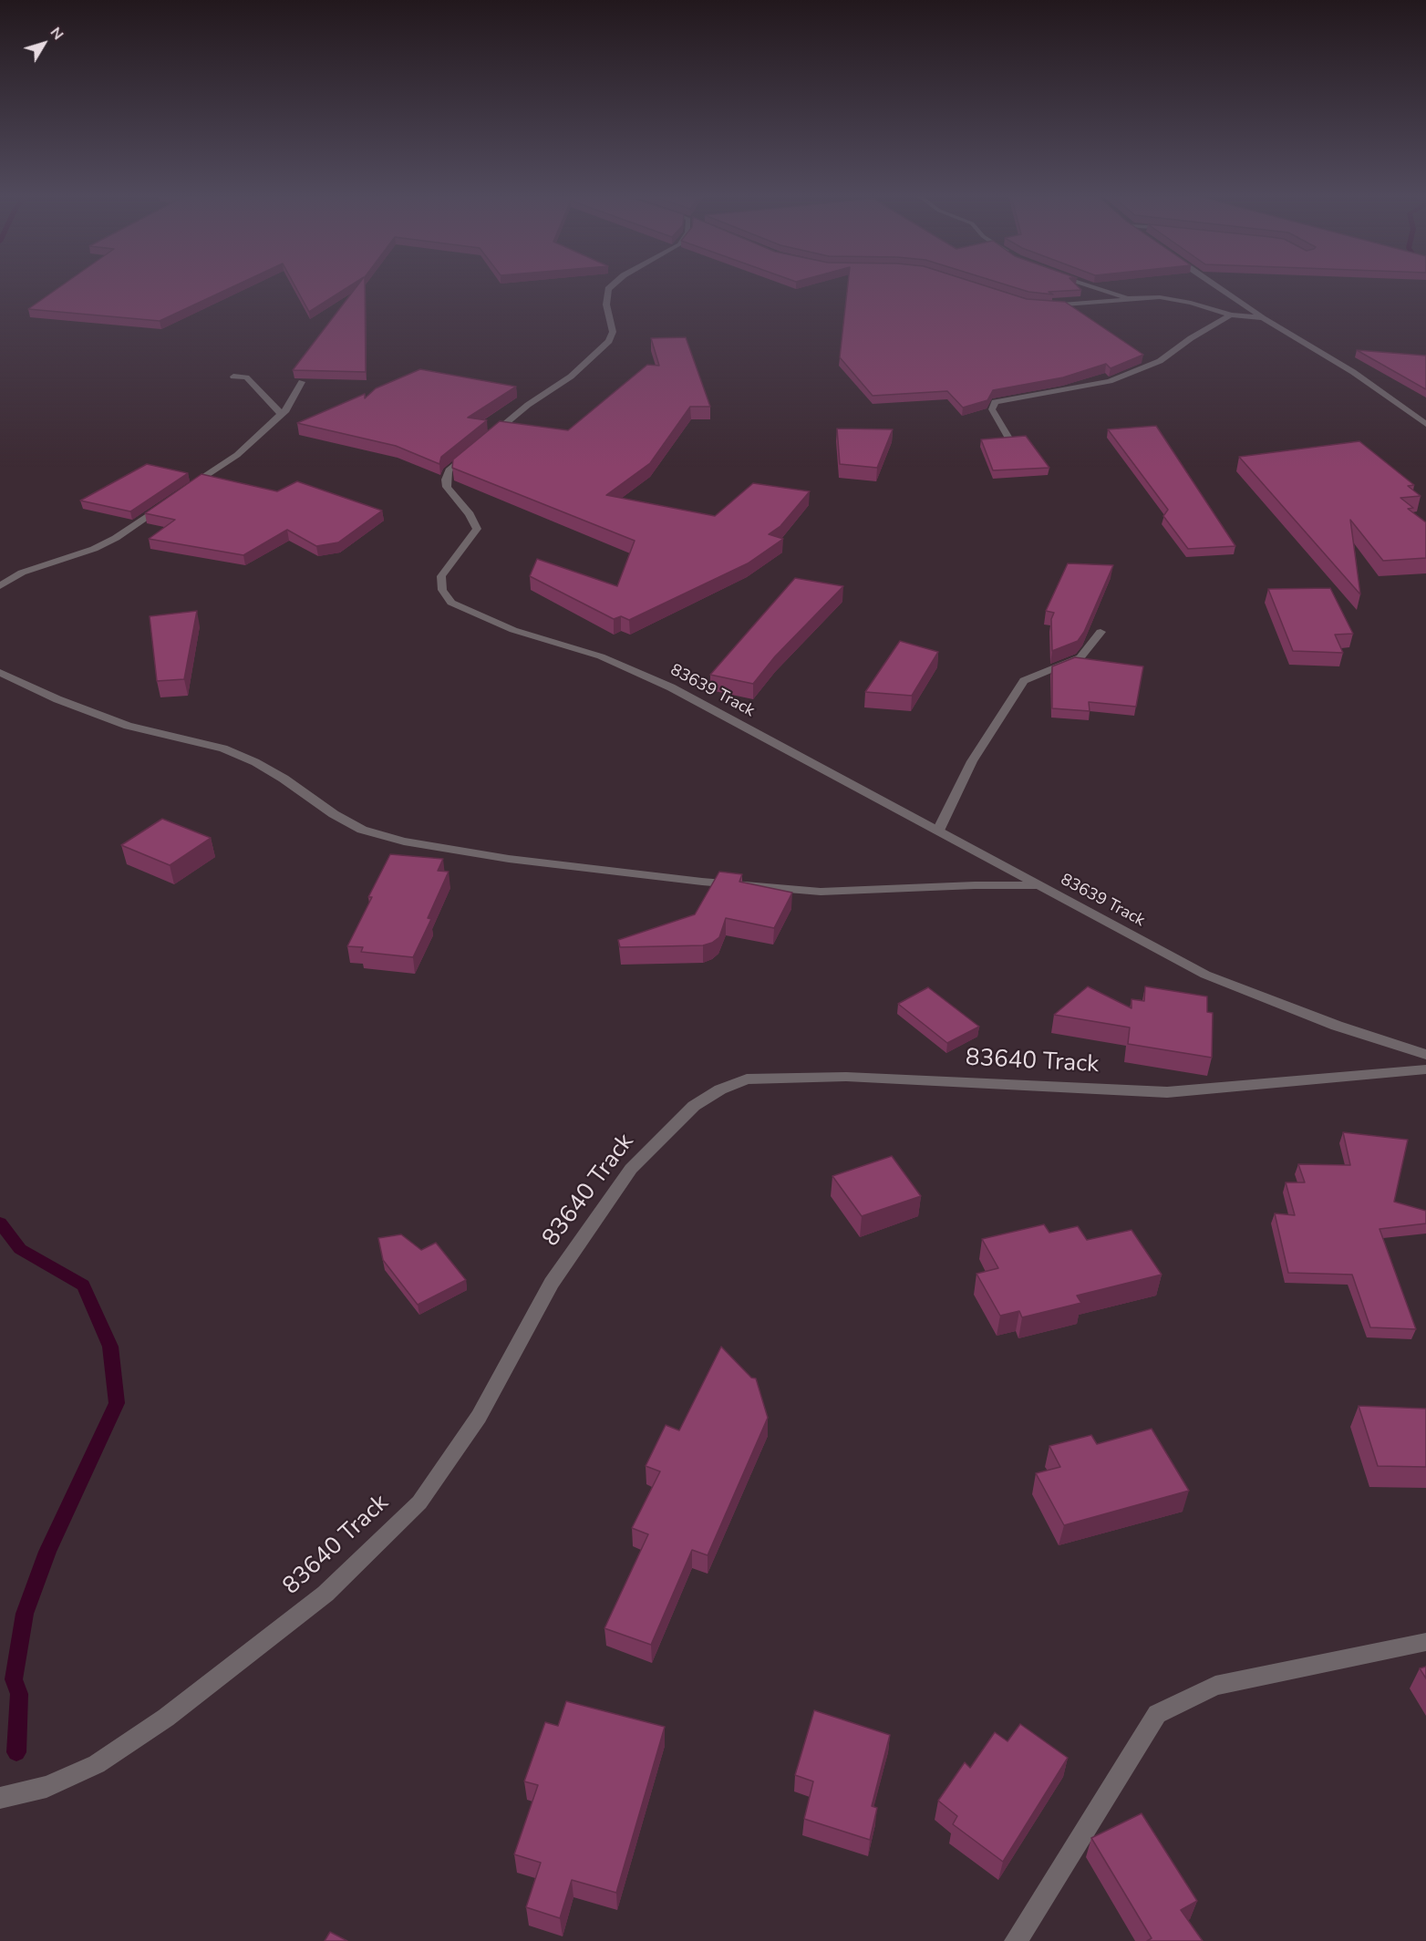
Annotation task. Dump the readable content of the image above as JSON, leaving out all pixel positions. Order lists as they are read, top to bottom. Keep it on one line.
{"streets":{"street":["83639 Track","83640 Track"]},"north":"top right"}
